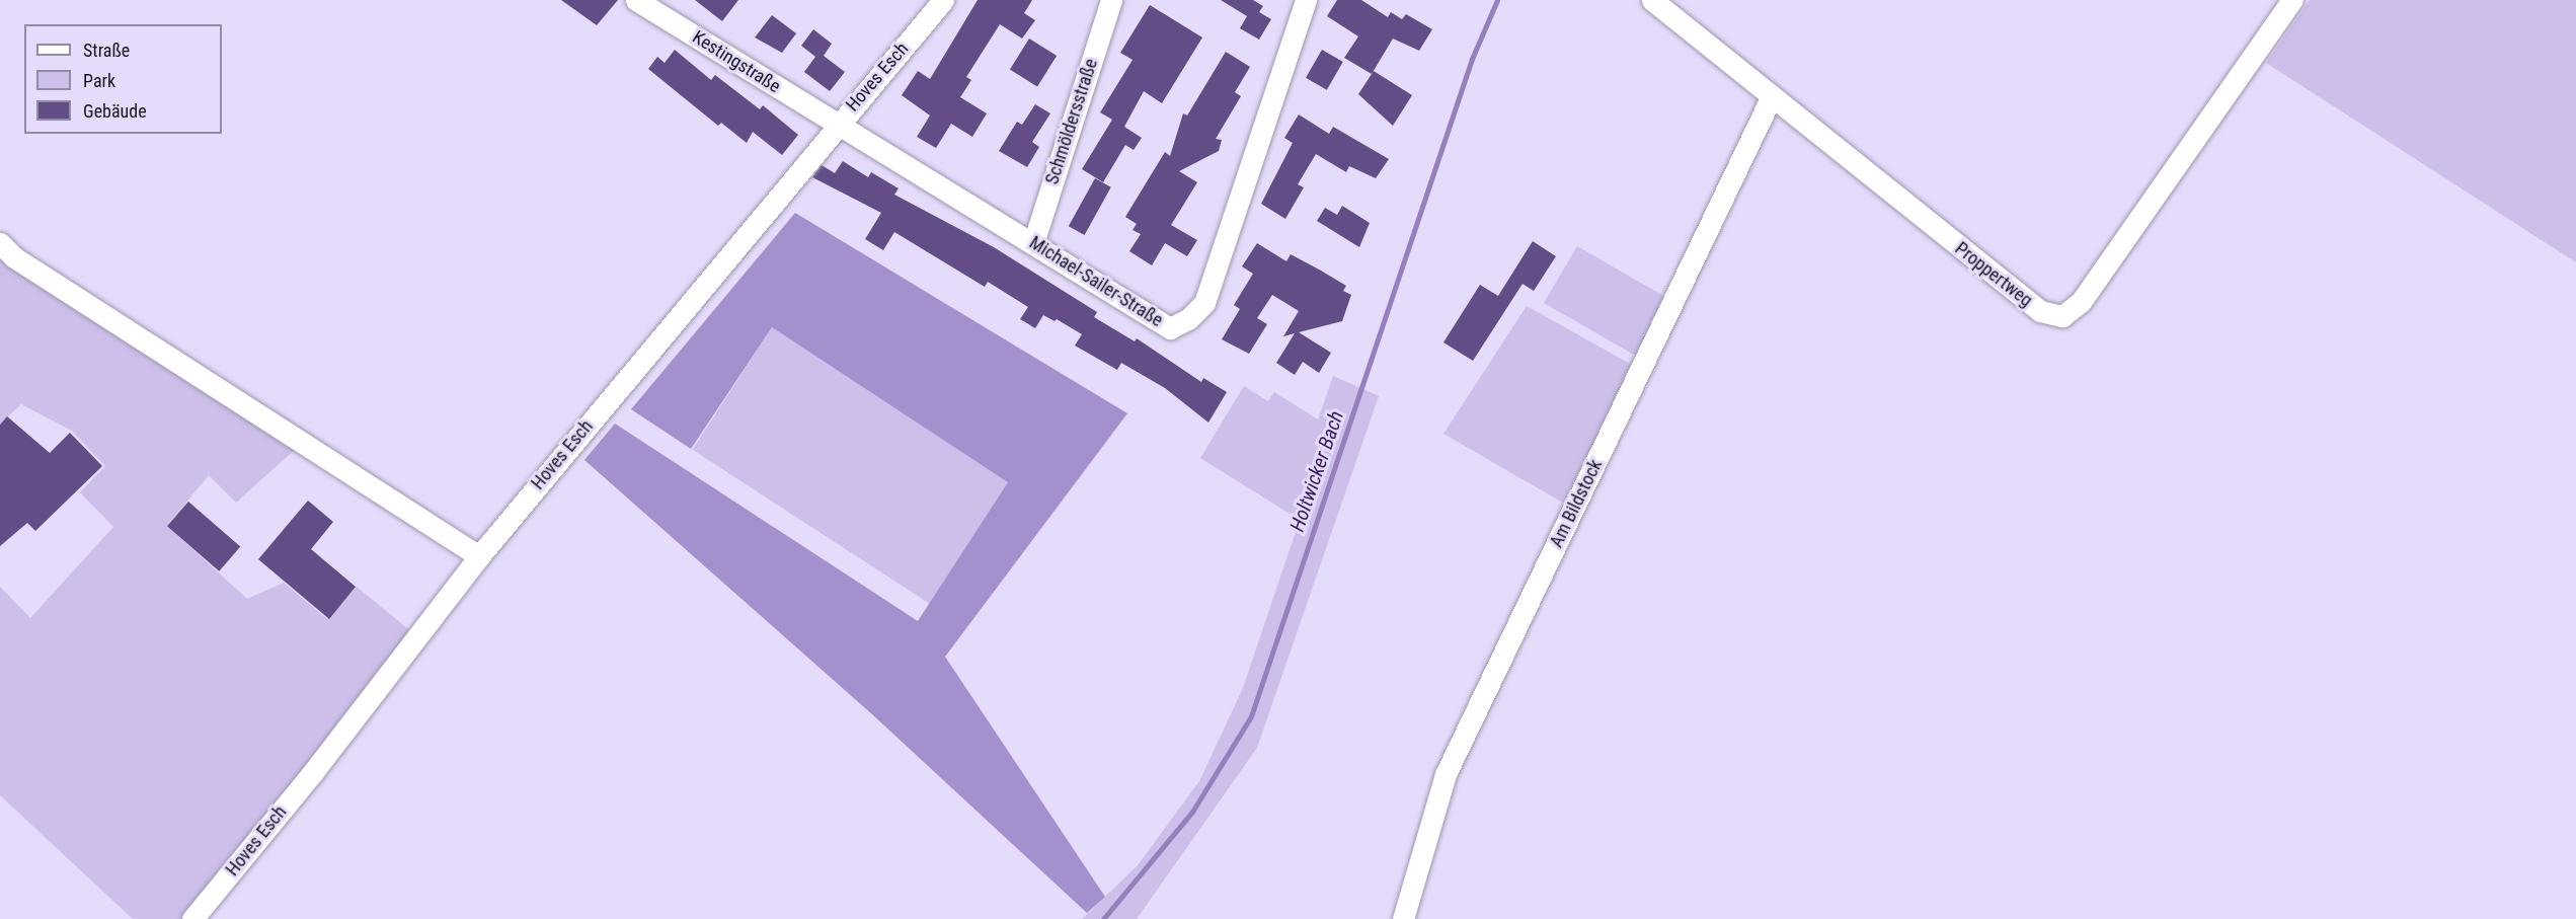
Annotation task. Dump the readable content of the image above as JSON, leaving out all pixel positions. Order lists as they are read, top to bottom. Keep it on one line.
{"streets":{"street":["Kestingstraße","Hoves Esch","Schmöldersstraße","Proppertweg","Michael-Sailer-Straße","Am Bildstock"]},"crossings":[["Kestingstraße","Hoves Esch"],["Kestingstraße","Michael-Sailer-Straße"],["Hoves Esch","Michael-Sailer-Straße"],["Schmöldersstraße","Michael-Sailer-Straße"],["Proppertweg","Am Bildstock"]],"water":["Holtwicker Bach"],"legend":["Straße","Park","Gebäude"]}
